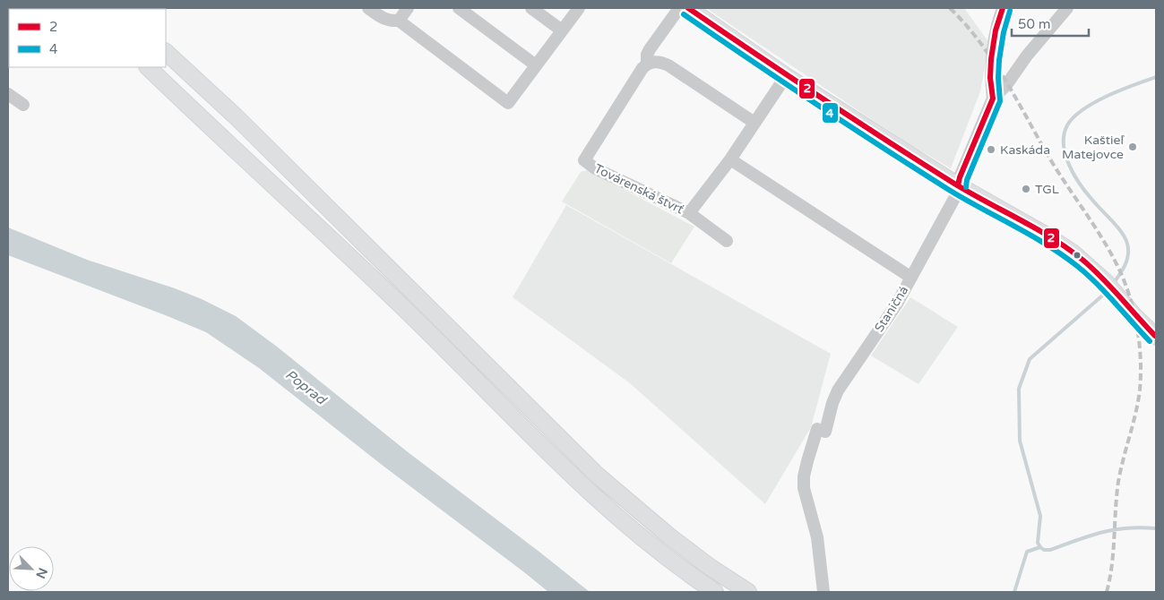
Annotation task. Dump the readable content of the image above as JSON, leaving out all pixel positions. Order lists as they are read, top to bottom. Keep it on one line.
{"streets":{"street":["Továrenská štvrť","Staničná"]},"water":["Poprad"],"places":["Kaštieľ Matejovce","Kaskáda","TGL"],"lines":["transit line 2","transit line 4"],"legend":["2","4"],"scale_bar":"50 m","north":"bottom right"}
